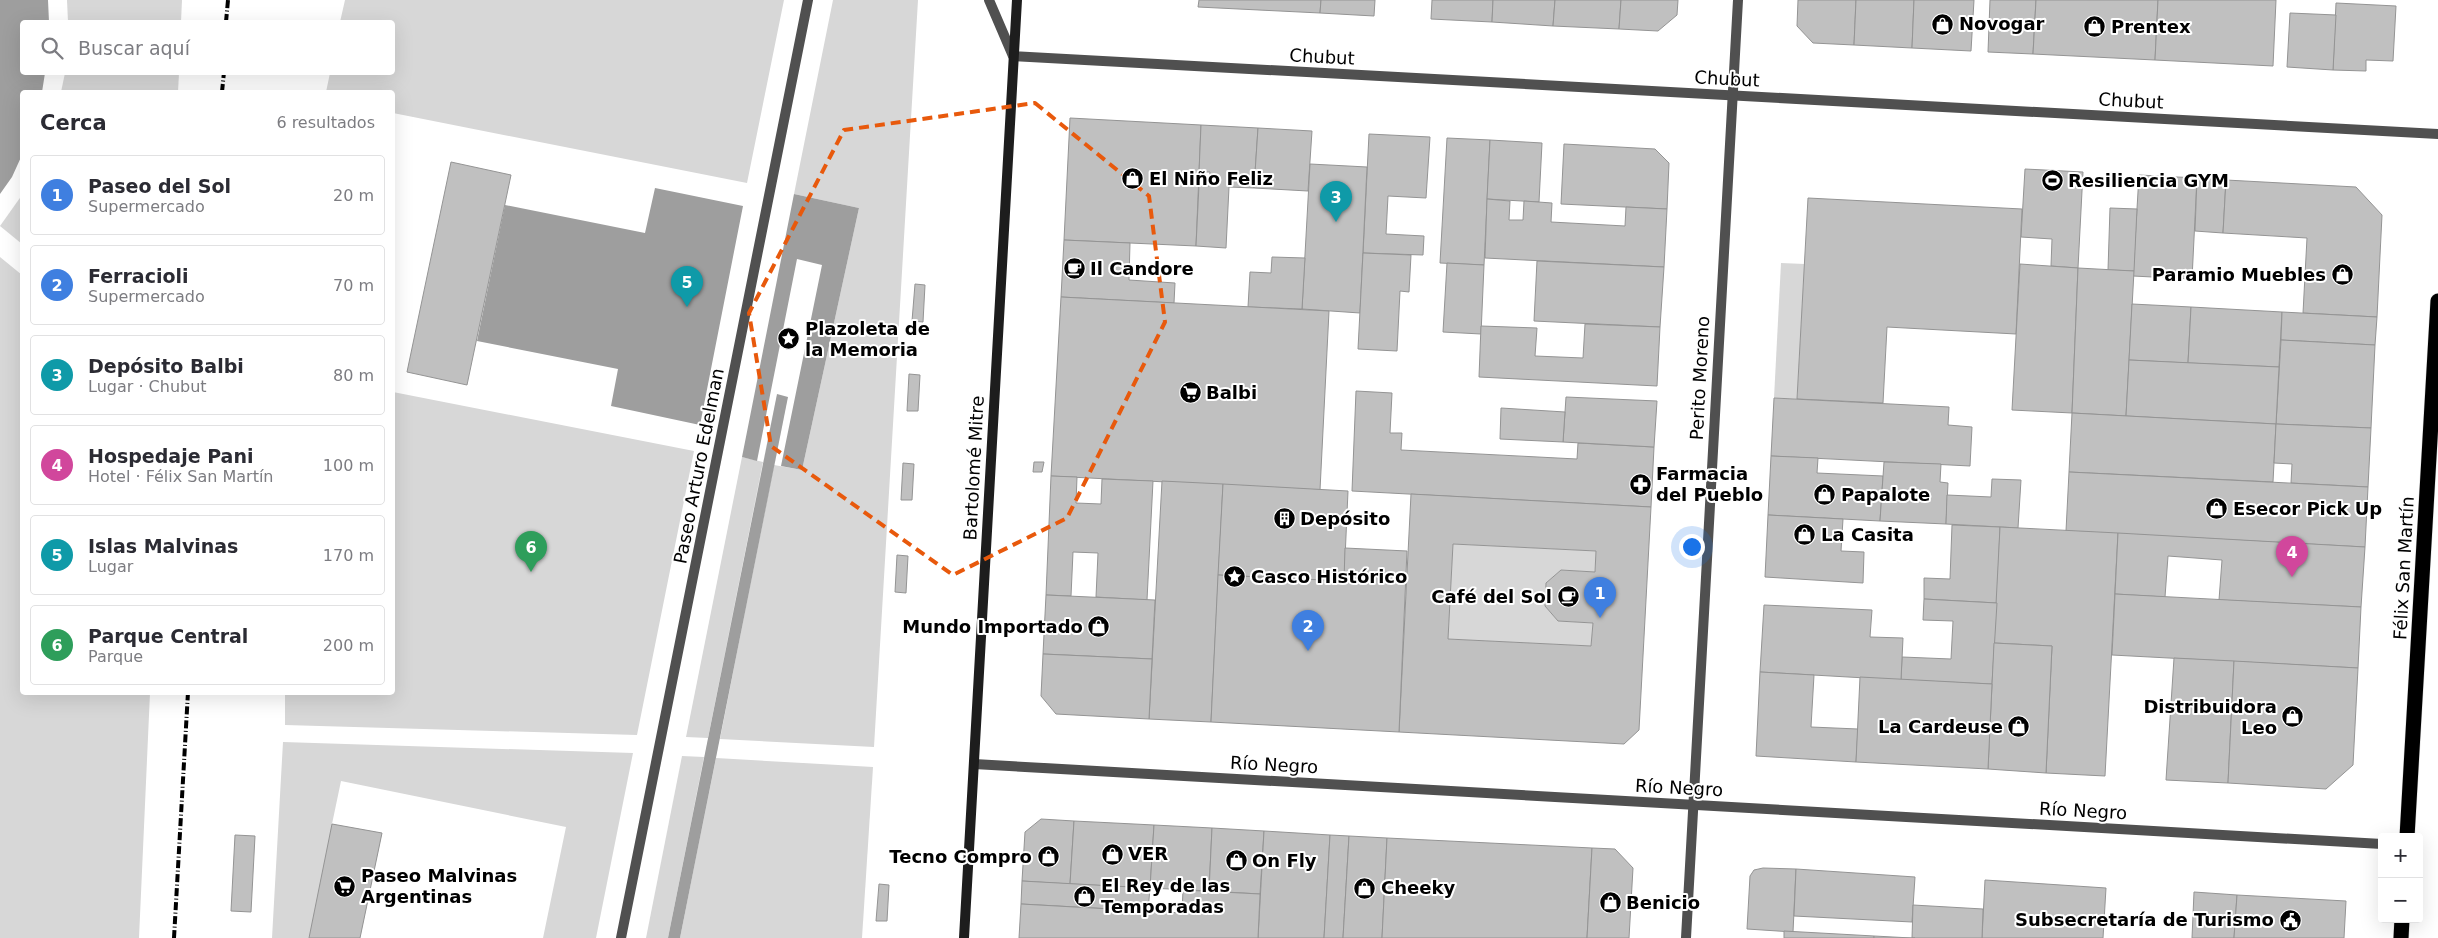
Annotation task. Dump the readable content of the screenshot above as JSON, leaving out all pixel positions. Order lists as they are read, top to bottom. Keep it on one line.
{"streets":{"highway":["Félix San Martín"],"main road":["Bartolomé Mitre"],"street":["Chubut","Perito Moreno","Paseo Arturo Edelman","Río Negro"]},"crossings":[["Chubut","Perito Moreno"],["Chubut","Bartolomé Mitre"],["Perito Moreno","Río Negro"],["Bartolomé Mitre","Río Negro"]],"places":{"shop":["Novogar","Prentex","El Niño Feliz","Paramio Muebles","Papalote","Esecor Pick Up","La Casita","Mundo Importado","Distribuidora Leo","La Cardeuse","VER","Tecno Compro","On Fly","Cheeky","El Rey de las Temporadas","Benicio"],"sports":["Resiliencia GYM"],"cafe":["Il Candore","Café del Sol"],"place":["Plazoleta de la Memoria","Casco Histórico"],"supermarket":["Balbi","Paseo Malvinas Argentinas"],"pharmacy":["Farmacia del Pueblo"],"building":["Depósito"],"public building":["Subsecretaría de Turismo"]},"page":{"search":"Buscar aquí","heading":["Cerca","6 resultados"],"list":[{"mark":"1","name":"Paseo del Sol","note":"Supermercado","value":"20 m"},{"mark":"2","name":"Ferracioli","note":"Supermercado","value":"70 m"},{"mark":"3","name":"Depósito Balbi","note":"Lugar · Chubut","value":"80 m"},{"mark":"4","name":"Hospedaje Pani","note":"Hotel · Félix San Martín","value":"100 m"},{"mark":"5","name":"Islas Malvinas","note":"Lugar","value":"170 m"},{"mark":"6","name":"Parque Central","note":"Parque","value":"200 m"}],"pins":["3","5","6","4","1","2"],"map_buttons":["+","−"]}}
